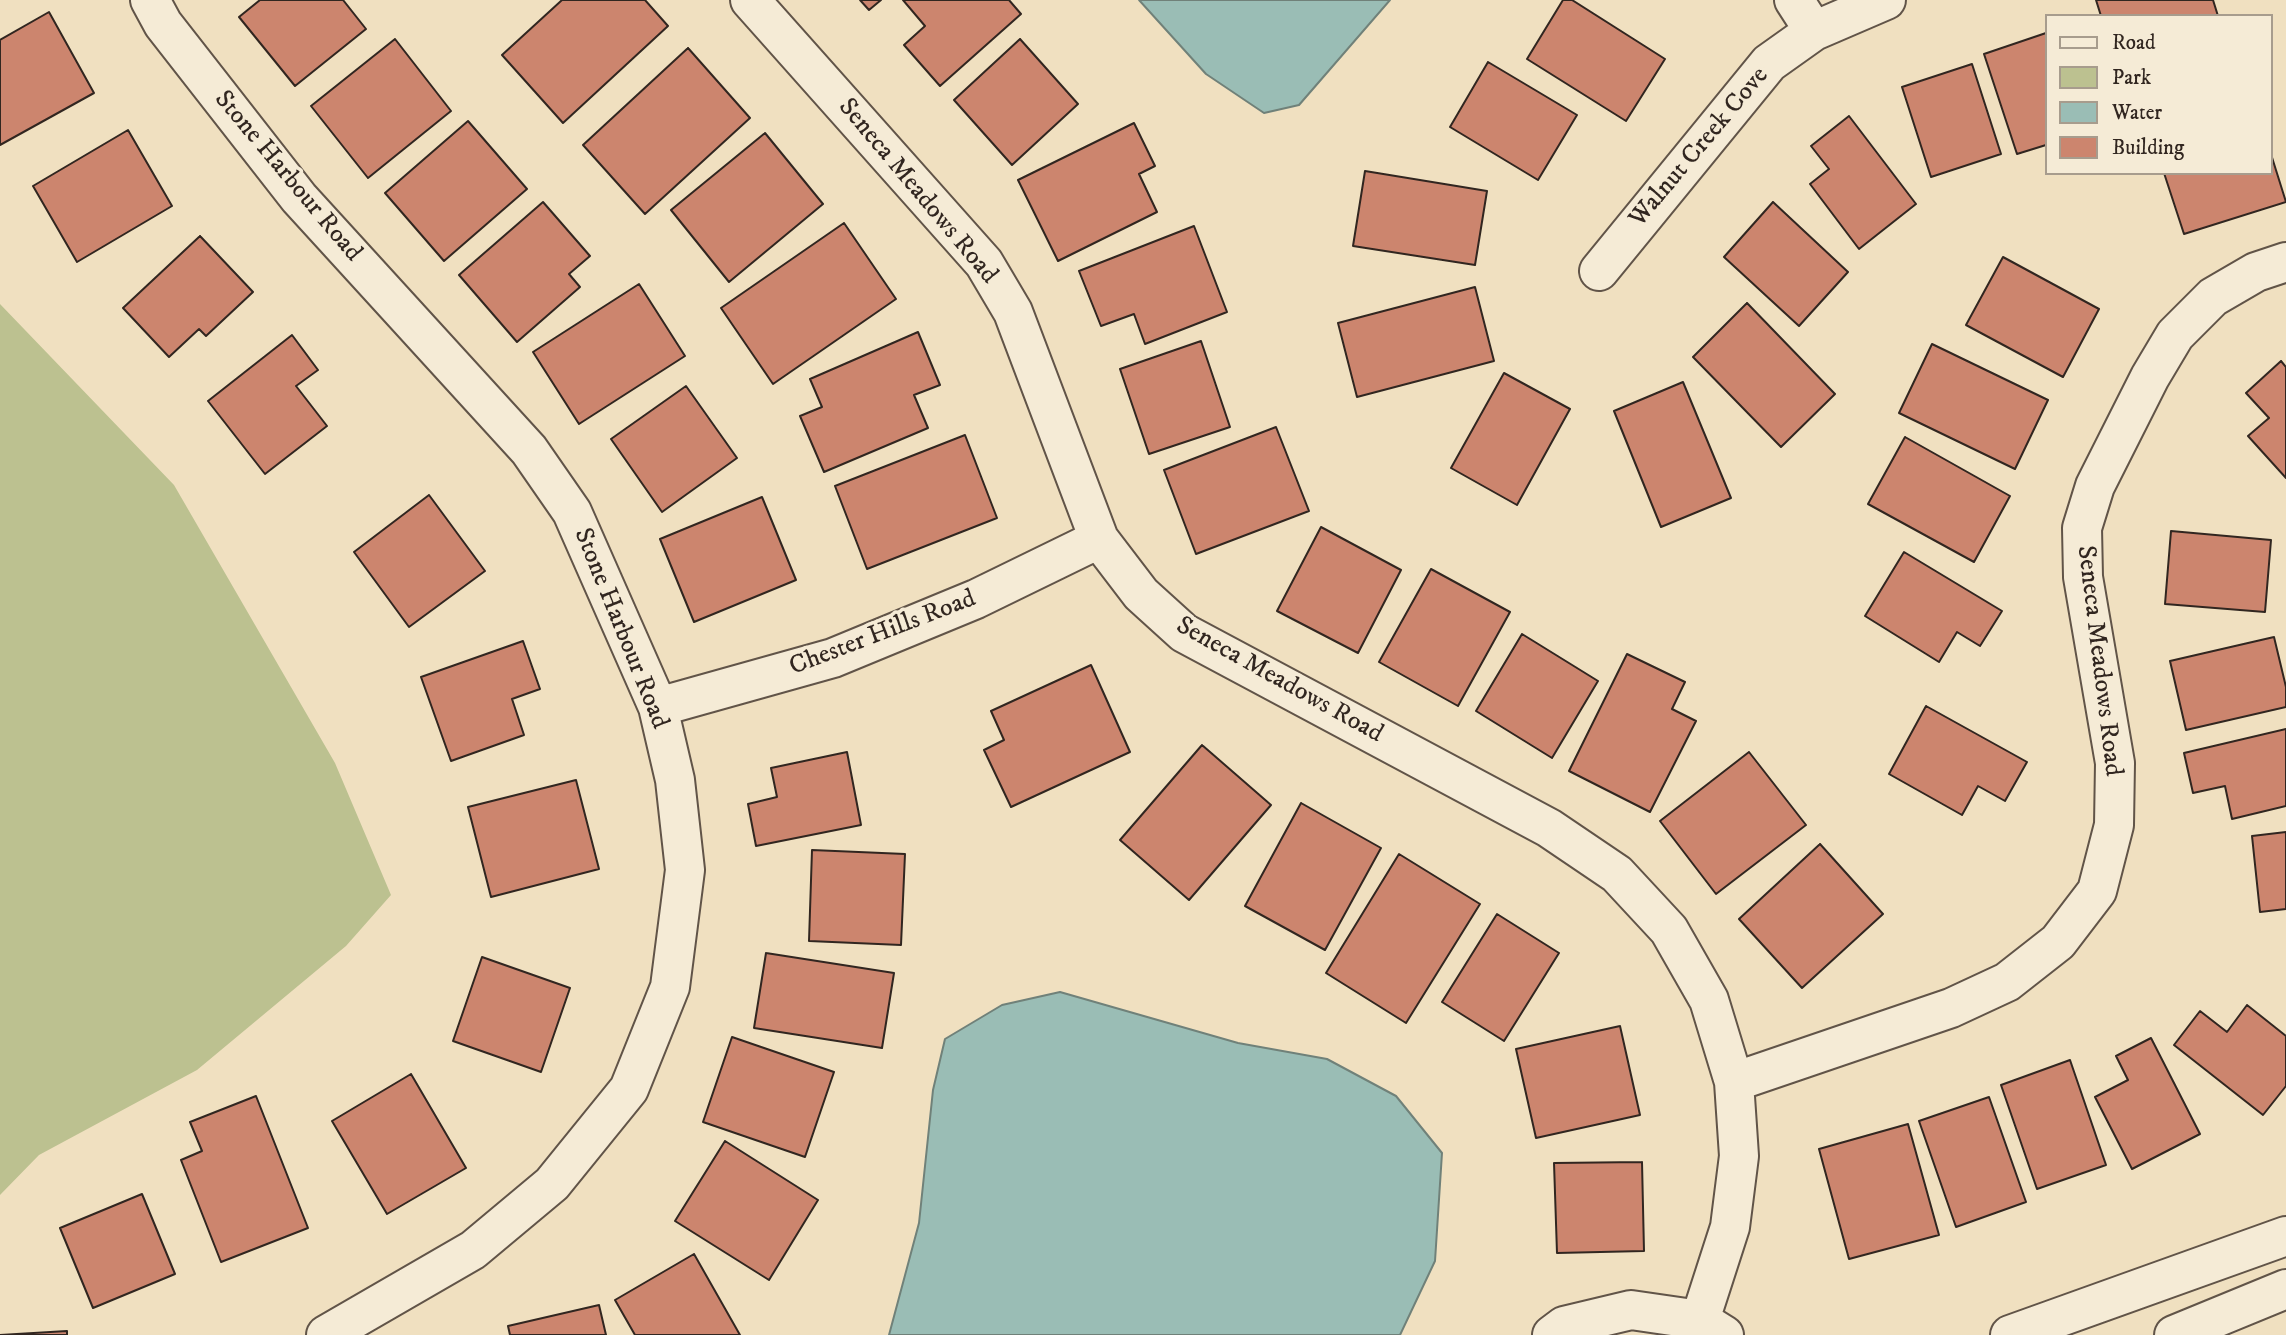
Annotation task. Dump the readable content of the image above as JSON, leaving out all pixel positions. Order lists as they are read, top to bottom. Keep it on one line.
{"streets":{"street":["Walnut Creek Cove","Stone Harbour Road","Seneca Meadows Road","Chester Hills Road"]},"crossings":[["Stone Harbour Road","Chester Hills Road"],["Seneca Meadows Road","Chester Hills Road"]],"legend":["Road","Park","Water","Building"]}
